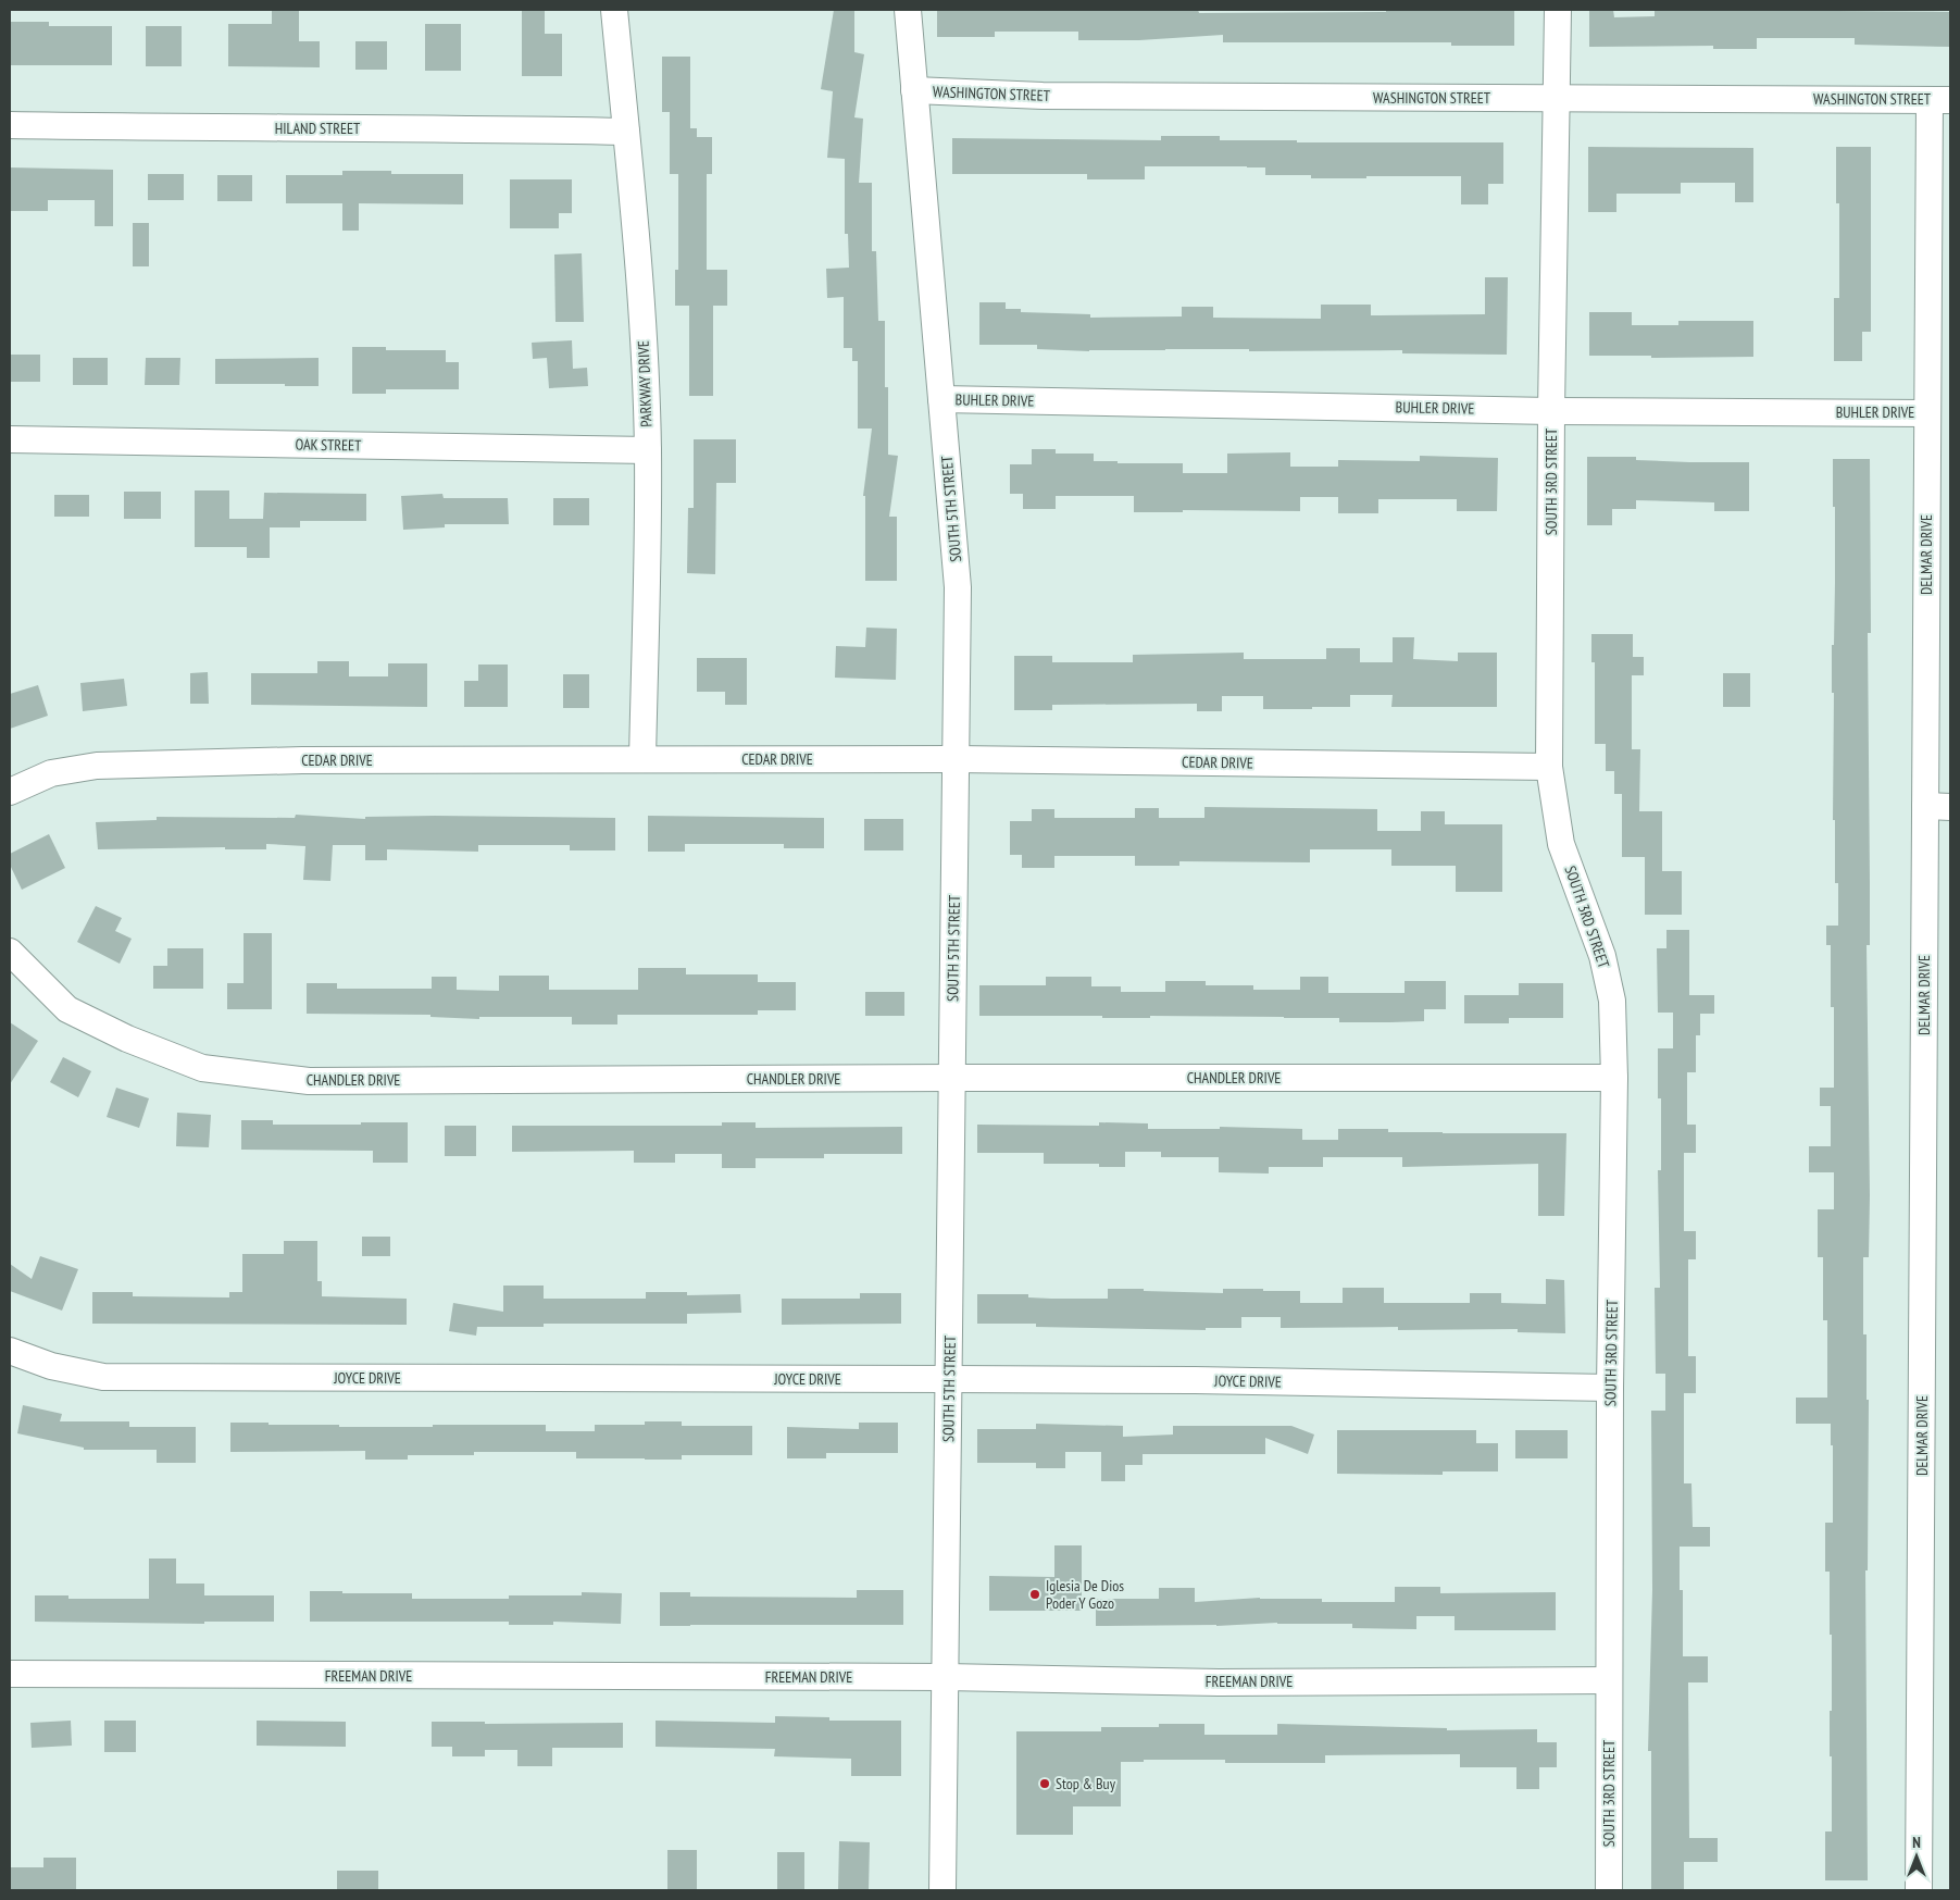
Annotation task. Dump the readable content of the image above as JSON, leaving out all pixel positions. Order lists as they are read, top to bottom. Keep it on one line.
{"streets":{"street":["WASHINGTON STREET","HILAND STREET","PARKWAY DRIVE","BUHLER DRIVE","OAK STREET","SOUTH 3RD STREET","SOUTH 5TH STREET","DELMAR DRIVE","CEDAR DRIVE","CHANDLER DRIVE","JOYCE DRIVE","FREEMAN DRIVE"]},"crossings":[["WASHINGTON STREET","SOUTH 3RD STREET"],["WASHINGTON STREET","SOUTH 5TH STREET"],["WASHINGTON STREET","DELMAR DRIVE"],["HILAND STREET","PARKWAY DRIVE"],["PARKWAY DRIVE","OAK STREET"],["PARKWAY DRIVE","CEDAR DRIVE"],["BUHLER DRIVE","SOUTH 3RD STREET"],["BUHLER DRIVE","SOUTH 5TH STREET"],["BUHLER DRIVE","DELMAR DRIVE"],["SOUTH 3RD STREET","CEDAR DRIVE"],["SOUTH 3RD STREET","CHANDLER DRIVE"],["SOUTH 3RD STREET","JOYCE DRIVE"],["SOUTH 3RD STREET","FREEMAN DRIVE"],["SOUTH 5TH STREET","CEDAR DRIVE"],["SOUTH 5TH STREET","CHANDLER DRIVE"],["SOUTH 5TH STREET","JOYCE DRIVE"],["SOUTH 5TH STREET","FREEMAN DRIVE"]],"places":["Iglesia De Dios Poder Y Gozo","Stop & Buy"],"north":"top"}
